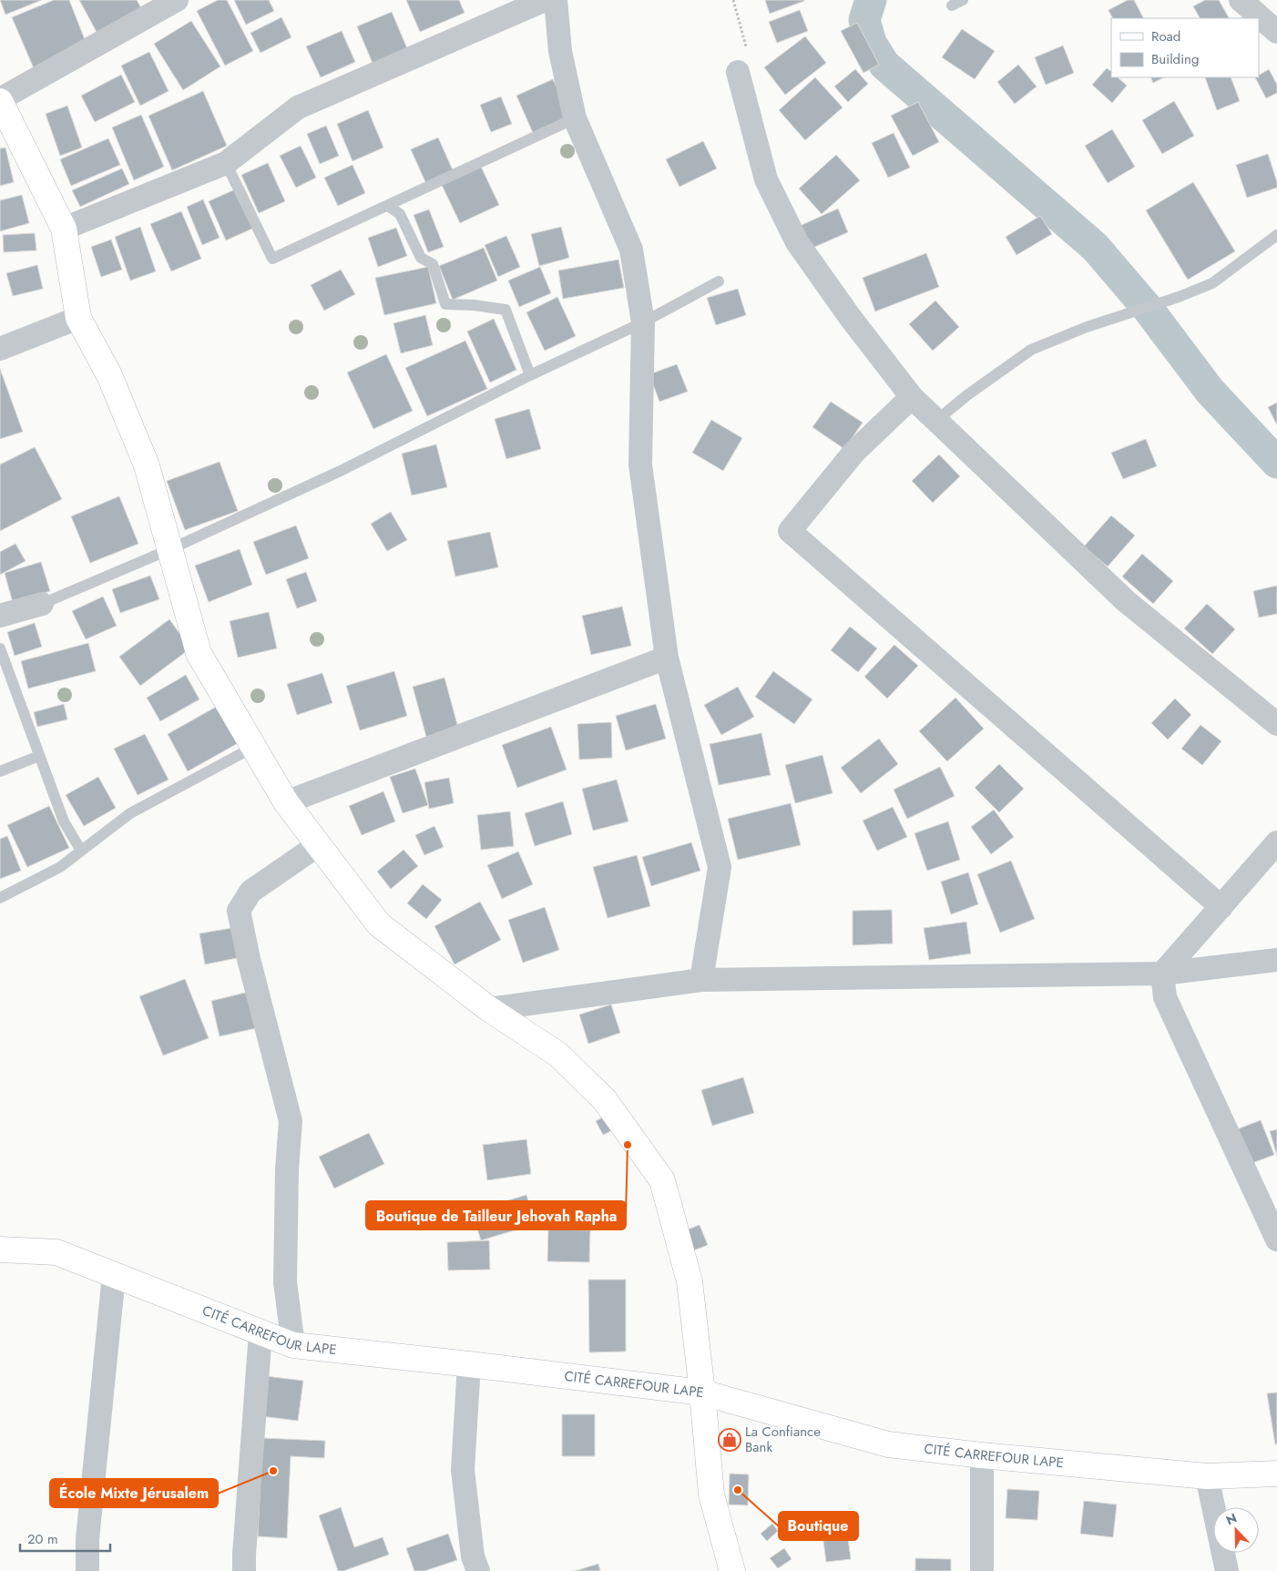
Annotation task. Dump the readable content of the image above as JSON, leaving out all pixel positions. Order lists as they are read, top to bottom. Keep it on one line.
{"streets":{"street":["CITÉ CARREFOUR LAPE"]},"places":{"other":["Boutique de Tailleur Jehovah Rapha","École Mixte Jérusalem","Boutique"],"shop":["La Confiance Bank"]},"legend":["Road","Building"],"scale_bar":"20 m","north":"top left"}
